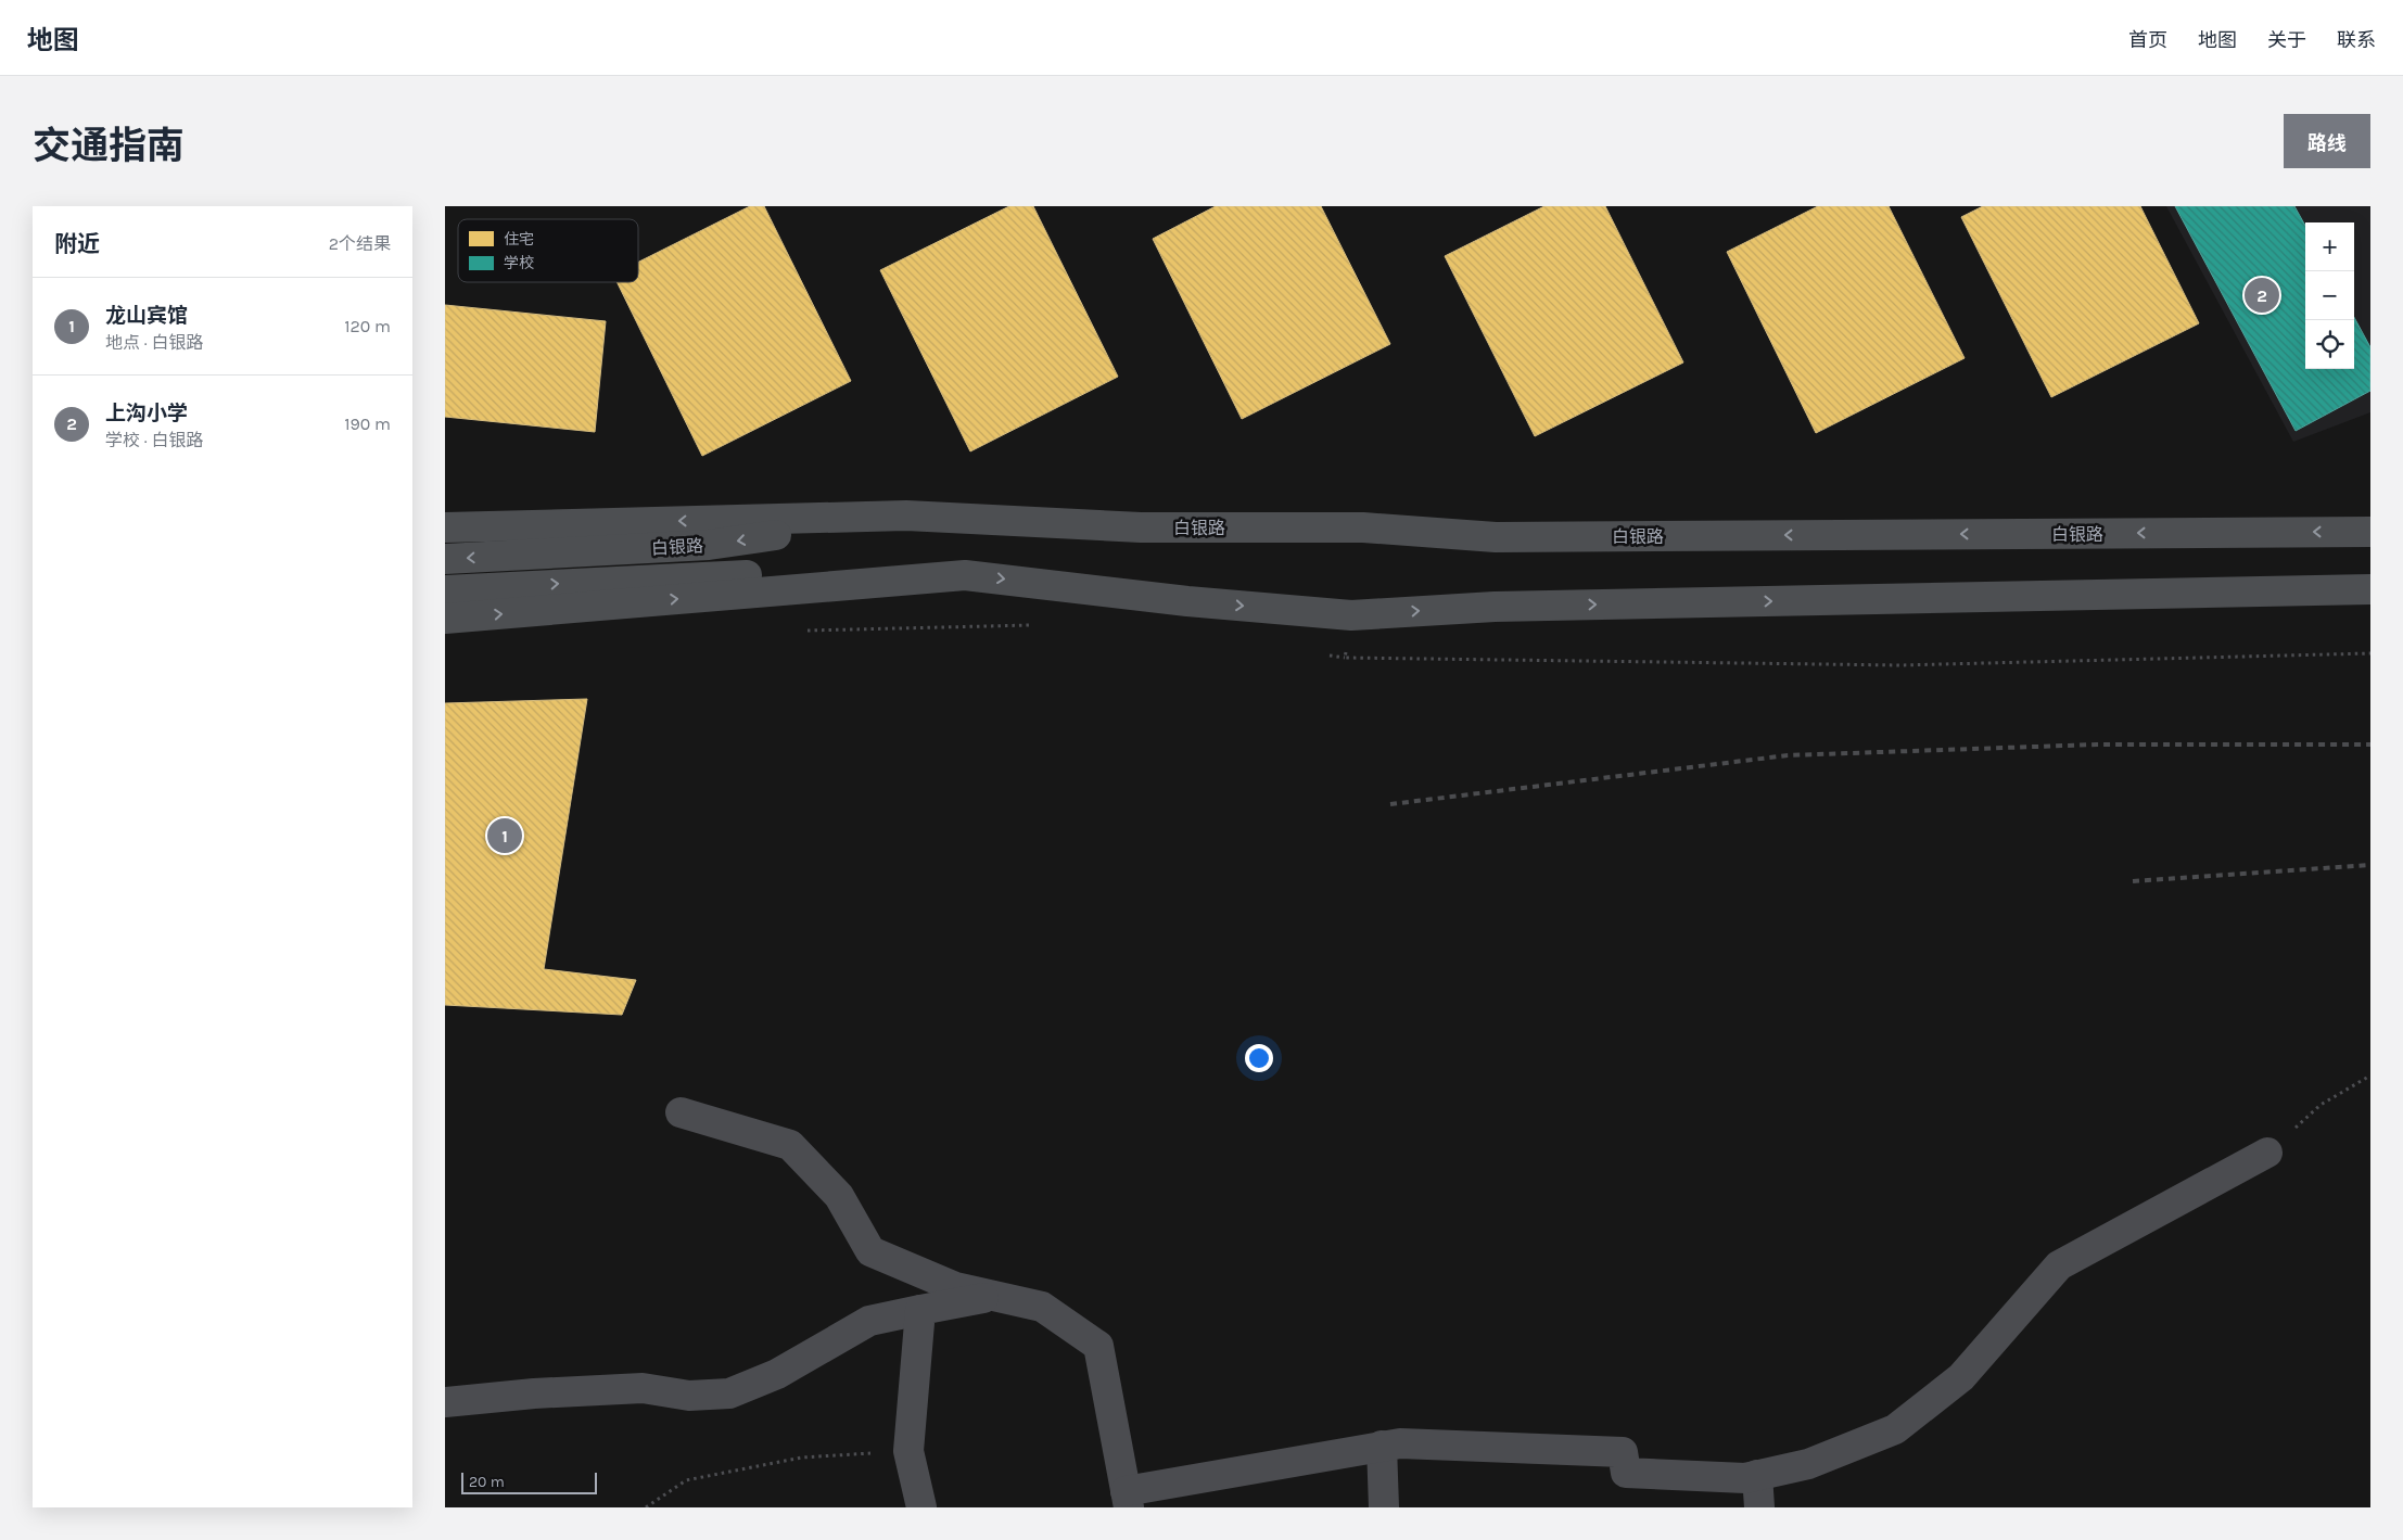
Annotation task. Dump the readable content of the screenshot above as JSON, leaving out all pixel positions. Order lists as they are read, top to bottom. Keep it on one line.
{"streets":{"main road":["白银路"]},"legend":["住宅","学校"],"scale_bar":"20 m","page":{"header":"地图","nav":["首页","地图","关于","联系"],"title":"交通指南","buttons":"路线","heading":["附近","2个结果"],"map_buttons":["+","−"],"pins":["2","1"],"list":[{"mark":"1","name":"龙山宾馆","note":"地点 · 白银路","value":"120 m"},{"mark":"2","name":"上沟小学","note":"学校 · 白银路","value":"190 m"}],"scale":"20 m"}}
